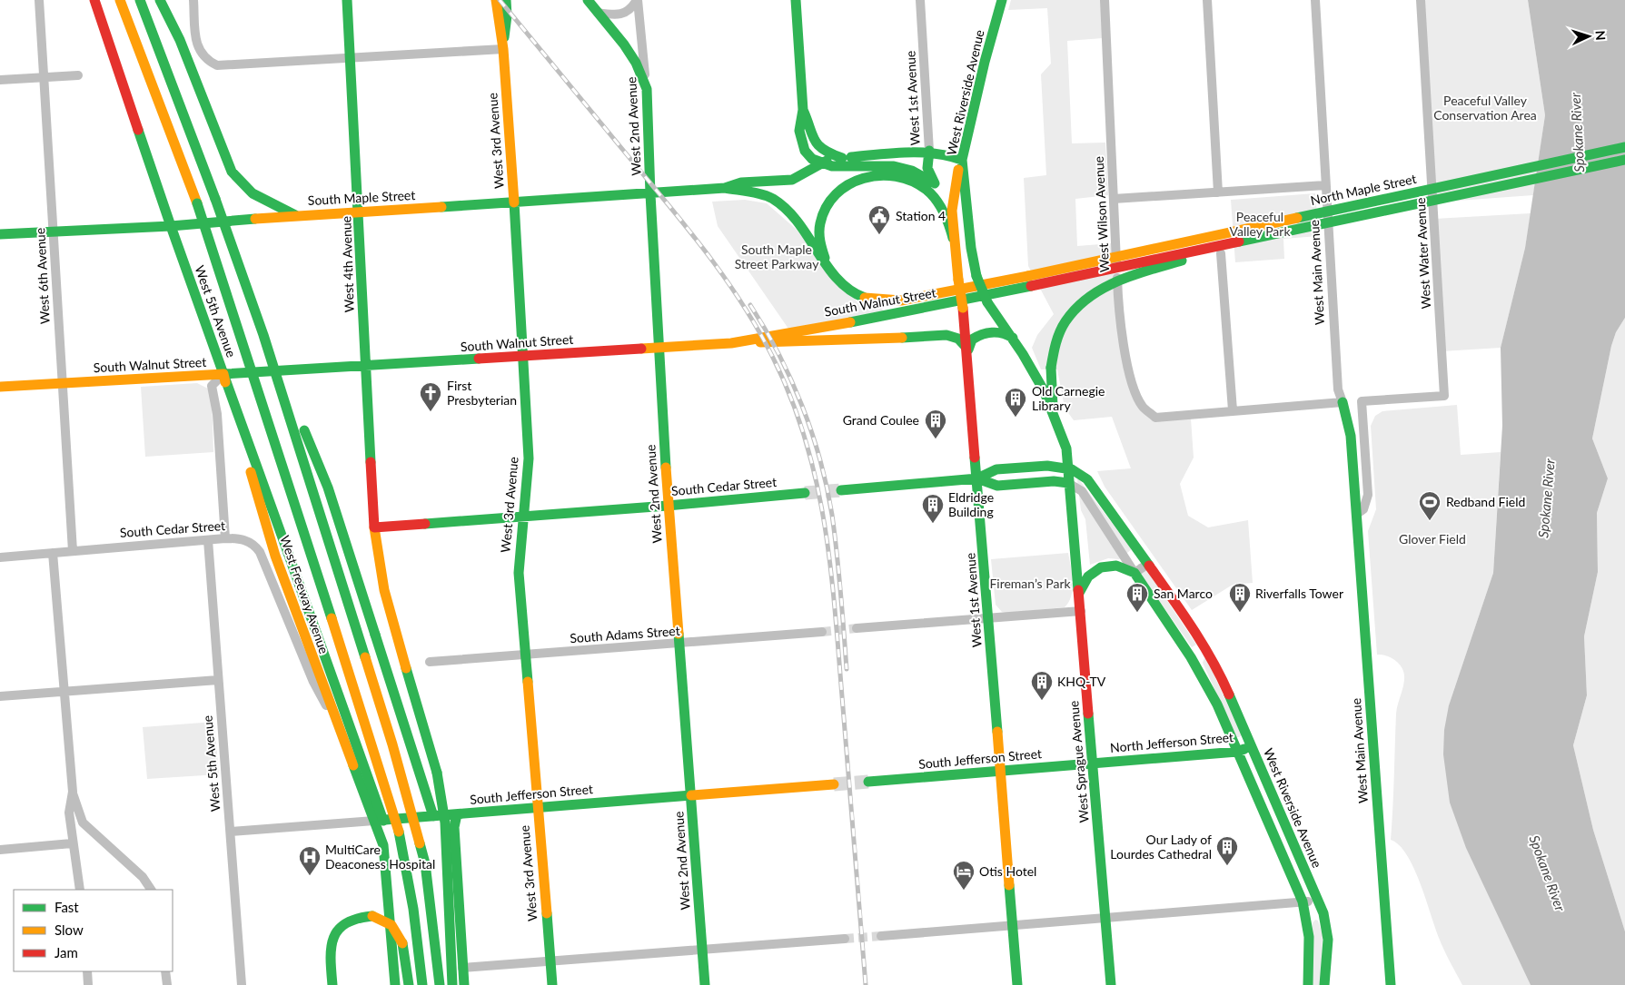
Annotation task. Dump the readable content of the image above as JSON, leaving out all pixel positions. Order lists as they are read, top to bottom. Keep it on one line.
{"streets":{"main road":["West Riverside Avenue","West 1st Avenue","West 2nd Avenue","West 3rd Avenue","North Maple Street","South Maple Street","West 4th Avenue","West Main Avenue","South Walnut Street","West 5th Avenue","South Cedar Street","West Freeway Avenue","North Jefferson Street","South Jefferson Street","West Sprague Avenue"],"street":["West Wilson Avenue","West Water Avenue","West 6th Avenue","South Adams Street"]},"crossings":[["West Riverside Avenue","West 1st Avenue"],["West Riverside Avenue","South Maple Street"],["West Riverside Avenue","North Jefferson Street"],["West Riverside Avenue","West Sprague Avenue"],["West 1st Avenue","South Maple Street"],["West 1st Avenue","South Jefferson Street"],["West 2nd Avenue","South Maple Street"],["West 2nd Avenue","South Walnut Street"],["West 2nd Avenue","South Cedar Street"],["West 2nd Avenue","South Adams Street"],["West 2nd Avenue","South Jefferson Street"],["West 3rd Avenue","South Maple Street"],["West 3rd Avenue","South Walnut Street"],["West 3rd Avenue","South Cedar Street"],["West 3rd Avenue","South Adams Street"],["West 3rd Avenue","South Jefferson Street"],["North Maple Street","South Maple Street"],["North Maple Street","West Wilson Avenue"],["North Maple Street","West Main Avenue"],["North Maple Street","South Walnut Street"],["South Maple Street","West 4th Avenue"],["South Maple Street","West 6th Avenue"],["South Maple Street","South Walnut Street"],["South Maple Street","West 5th Avenue"],["West Water Avenue","West Main Avenue"],["West 4th Avenue","South Walnut Street"],["West 4th Avenue","South Cedar Street"],["West 6th Avenue","South Walnut Street"],["West 6th Avenue","South Cedar Street"],["South Walnut Street","West 5th Avenue"],["South Walnut Street","West Freeway Avenue"],["West 5th Avenue","South Cedar Street"],["West 5th Avenue","West Freeway Avenue"],["West 5th Avenue","South Jefferson Street"],["South Cedar Street","West Freeway Avenue"],["West Freeway Avenue","South Jefferson Street"],["North Jefferson Street","South Jefferson Street"],["North Jefferson Street","West Sprague Avenue"],["South Jefferson Street","West Sprague Avenue"]],"water":["Spokane River"],"parks":["Peaceful Valley Conservation Area","Peaceful Valley Park","South Maple Street Parkway","Glover Field","Fireman’s Park"],"places":{"public building":["Station 4"],"church":["First Presbyterian"],"building":["Old Carnegie Library","Grand Coulee","Eldridge Building","San Marco","Riverfalls Tower","KHQ-TV","Our Lady of Lourdes Cathedral"],"sports":["Redband Field"],"hospital":["MultiCare Deaconess Hospital"],"hotel":["Otis Hotel"]},"legend":["Fast","Slow","Jam"],"north":"right"}
